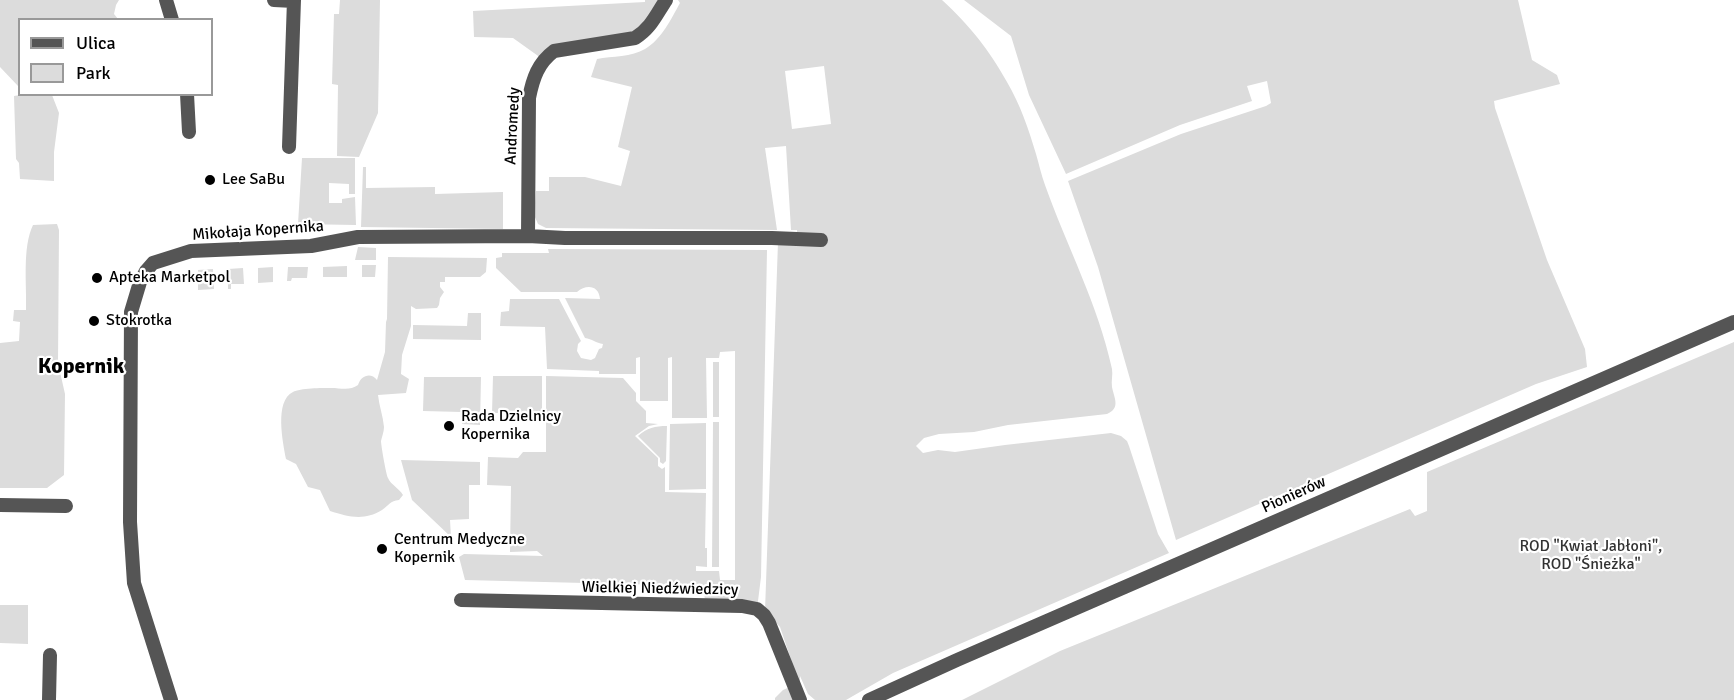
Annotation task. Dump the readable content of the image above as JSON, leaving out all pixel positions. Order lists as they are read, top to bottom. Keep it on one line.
{"streets":{"street":["Andromedy","Mikołaja Kopernika","Pionierów","Wielkiej Niedźwiedzicy"]},"crossings":[["Andromedy","Mikołaja Kopernika"]],"districts":["Kopernik"],"parks":["ROD \"Kwiat Jabłoni\", ROD \"Śnieżka\""],"places":["Lee SaBu","Apteka Marketpol","Stokrotka","Rada Dzielnicy Kopernika","Centrum Medyczne Kopernik"],"legend":["Ulica","Park"]}
